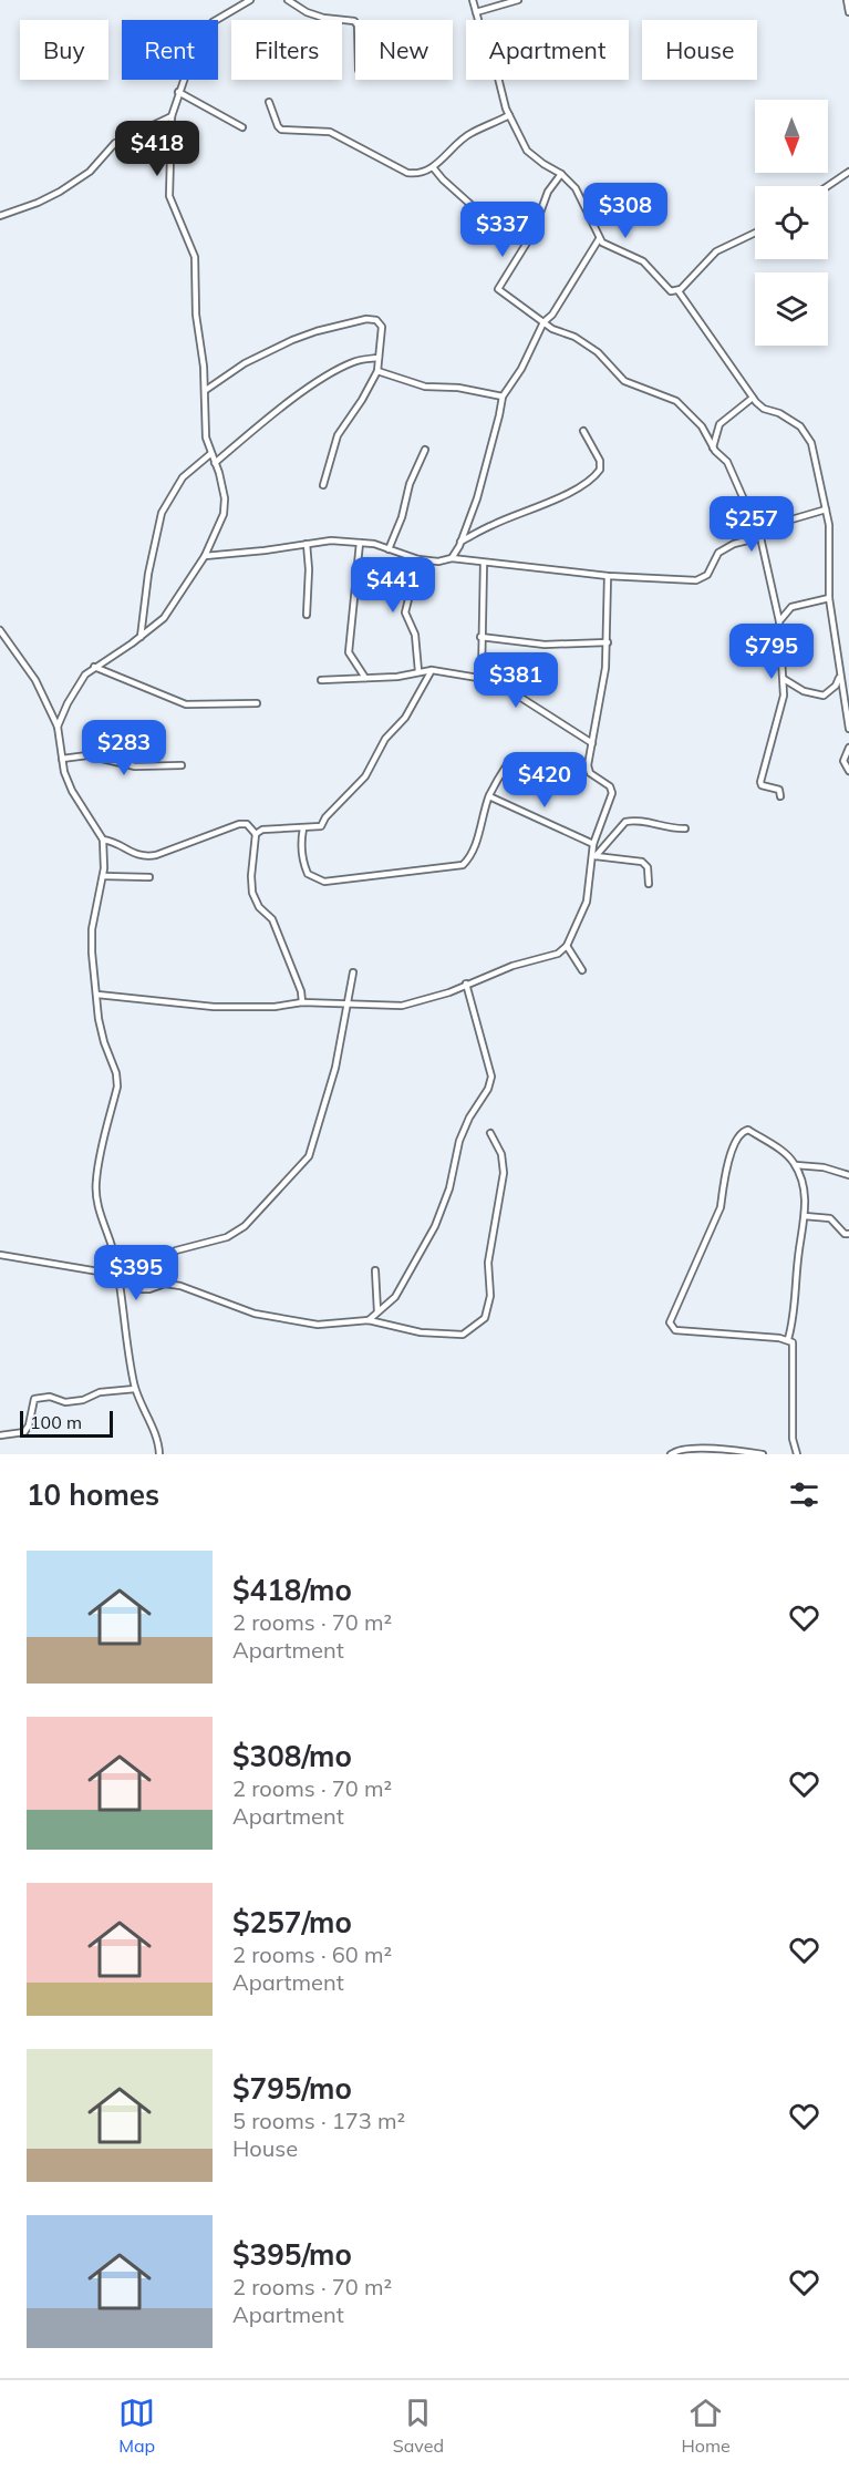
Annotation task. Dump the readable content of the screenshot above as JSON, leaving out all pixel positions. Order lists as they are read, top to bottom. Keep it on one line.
{"scale_bar":"100 m","north":"bottom","page":{"chip":["Buy","Rent","Filters","New","Apartment","House"],"price":["$418","$308","$337","$257","$441","$795","$381","$283","$420","$395"],"scale":"100 m","heading":"10 homes","list":[{"name":"$418/mo","note":"2 rooms · 70 m² · Apartment"},{"name":"$308/mo","note":"2 rooms · 70 m² · Apartment"},{"name":"$257/mo","note":"2 rooms · 60 m² · Apartment"},{"name":"$795/mo","note":"5 rooms · 173 m² · House"},{"name":"$395/mo","note":"2 rooms · 70 m² · Apartment"}],"tabs":["Map","Saved","Home"]}}
